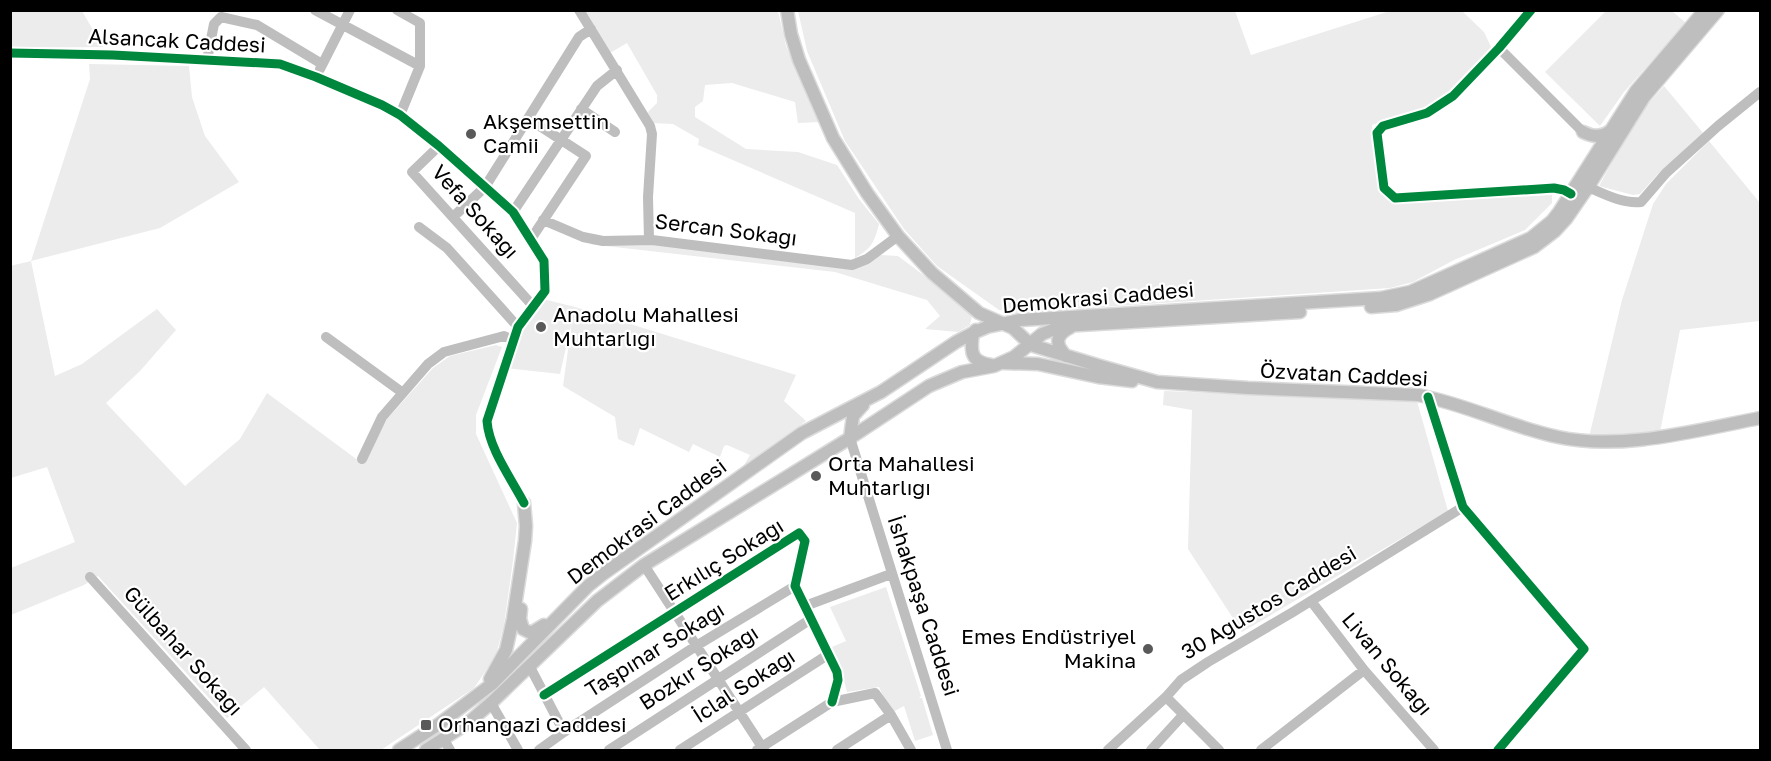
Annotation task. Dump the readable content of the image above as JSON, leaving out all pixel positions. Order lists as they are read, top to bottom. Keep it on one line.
{"streets":{"main road":["Demokrasi Caddesi","Özvatan Caddesi"],"street":["Alsancak Caddesi","Vefa Sokağı","Sercan Sokağı","Erkılıç Sokağı","30 Ağustos Caddesi","İshakpaşa Caddesi","Taşpınar Sokağı","Gülbahar Sokağı","Livan Sokağı","Bozkır Sokağı","İclal Sokağı"]},"crossings":[["Alsancak Caddesi","Vefa Sokağı"],["Demokrasi Caddesi","Özvatan Caddesi"],["Demokrasi Caddesi","İshakpaşa Caddesi"],["Erkılıç Sokağı","Taşpınar Sokağı"],["30 Ağustos Caddesi","Livan Sokağı"]],"places":{"other":["Akşemsettin Camii","Anadolu Mahallesi Muhtarlığı","Orta Mahallesi Muhtarlığı","Emes Endüstriyel Makina"],"transit":["Orhangazi Caddesi"]}}
